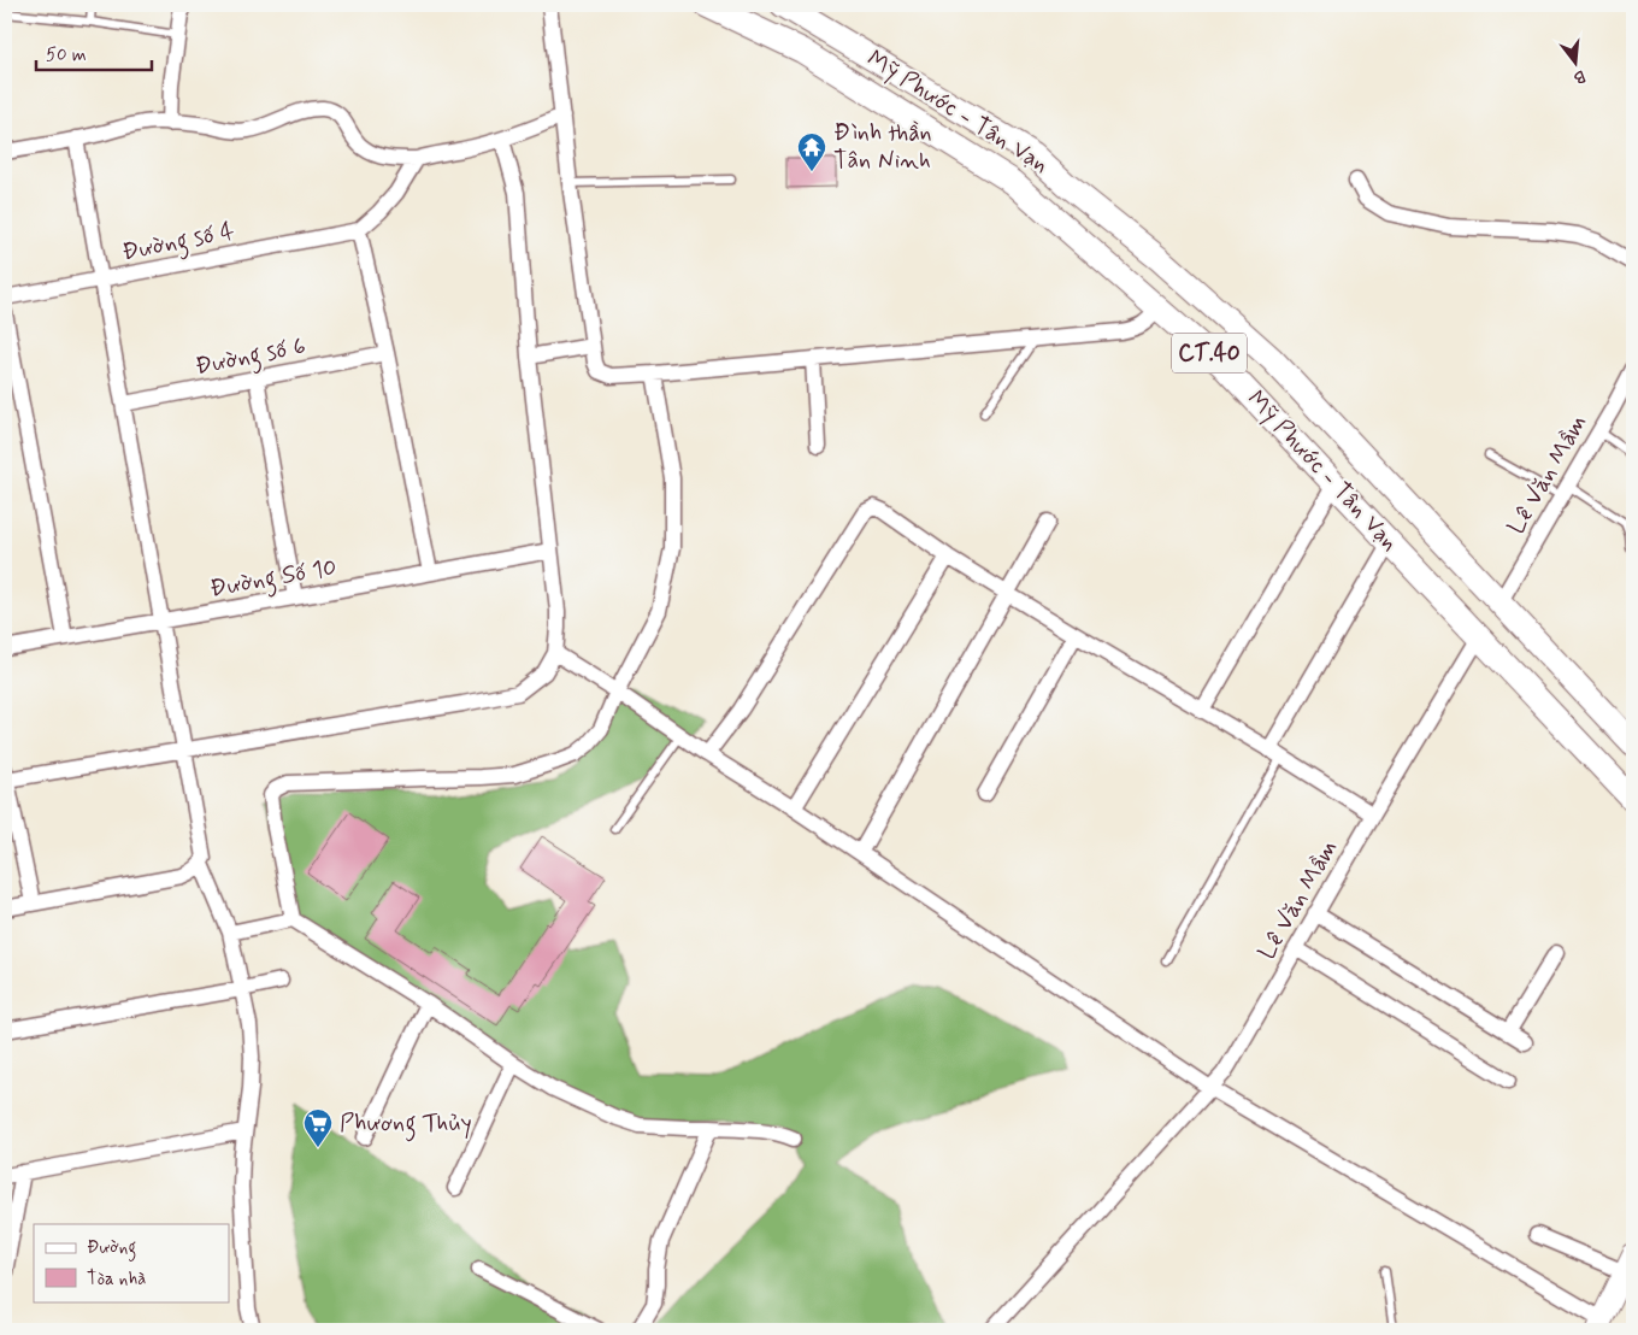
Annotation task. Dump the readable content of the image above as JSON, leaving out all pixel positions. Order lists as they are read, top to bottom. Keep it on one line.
{"streets":{"main road":["Mỹ Phước - Tân Vạn","CT.40"],"street":["Đường số 4","Đường số 6","Lê Văn Mầm","Đường Số 10"]},"crossings":[["Mỹ Phước - Tân Vạn","Lê Văn Mầm"]],"places":{"temple":["Đình thần Tân Ninh"],"supermarket":["Phương Thủy"]},"legend":["Đường","Tòa nhà"],"scale_bar":"50 m","north":"bottom"}
